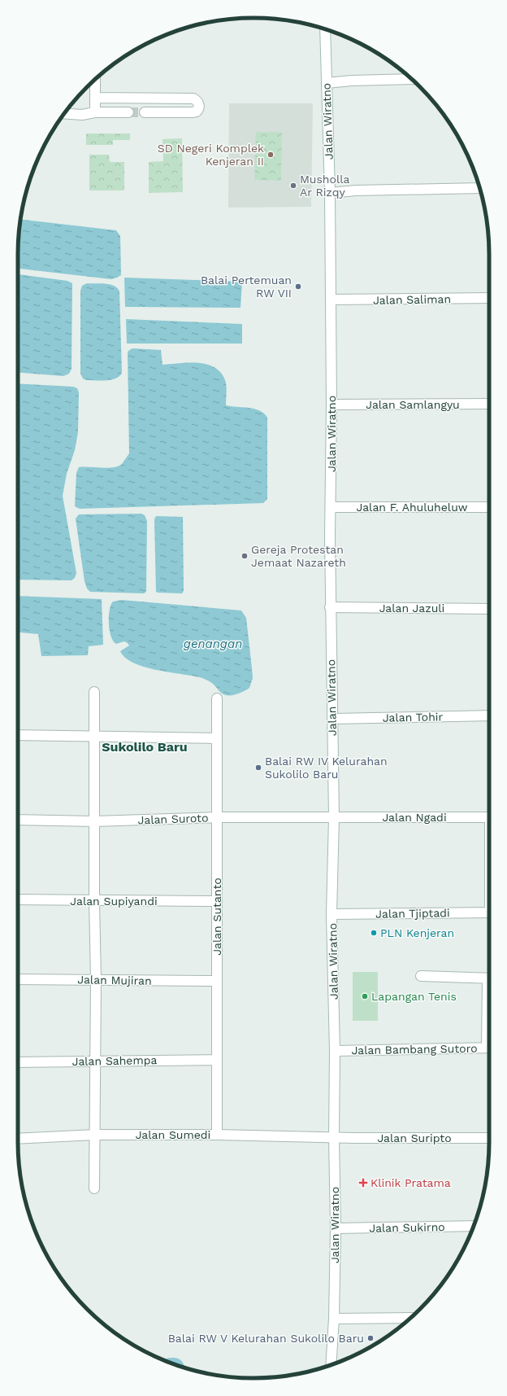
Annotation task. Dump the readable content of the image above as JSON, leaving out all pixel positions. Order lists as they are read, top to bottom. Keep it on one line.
{"streets":{"street":["Jalan Wiratno","Jalan Saliman","Jalan Samlangyu","Jalan F. Ahuluheluw","Jalan Jazuli","Jalan Tohir","Jalan Ngadi","Jalan Suroto","Jalan Supiyandi","Jalan Tjiptadi","Jalan Sutanto","Jalan Mujiran","Jalan Bambang Sutoro","Jalan Sahempa","Jalan Sumedi","Jalan Suripto","Jalan Sukirno"]},"crossings":[["Jalan Wiratno","Jalan Saliman"],["Jalan Wiratno","Jalan Samlangyu"],["Jalan Wiratno","Jalan F. Ahuluheluw"],["Jalan Wiratno","Jalan Jazuli"],["Jalan Wiratno","Jalan Tohir"],["Jalan Wiratno","Jalan Ngadi"],["Jalan Wiratno","Jalan Suroto"],["Jalan Wiratno","Jalan Tjiptadi"],["Jalan Wiratno","Jalan Bambang Sutoro"],["Jalan Wiratno","Jalan Sumedi"],["Jalan Wiratno","Jalan Suripto"],["Jalan Wiratno","Jalan Sukirno"],["Jalan Ngadi","Jalan Suroto"],["Jalan Suroto","Jalan Sutanto"],["Jalan Supiyandi","Jalan Sutanto"],["Jalan Sutanto","Jalan Mujiran"],["Jalan Sutanto","Jalan Sahempa"],["Jalan Sutanto","Jalan Sumedi"],["Jalan Sumedi","Jalan Suripto"]],"districts":["Sukolilo Baru"],"water":["genangan"],"places":{"other":["SD Negeri Komplek Kenjeran II","Musholla Ar Rizqy","Balai Pertemuan RW VII","Gereja Protestan Jemaat Nazareth","Balai RW IV Kelurahan Sukolilo Baru","PLN Kenjeran","Lapangan Tenis","Balai RW V Kelurahan Sukolilo Baru"],"health":["Klinik Pratama"]}}
